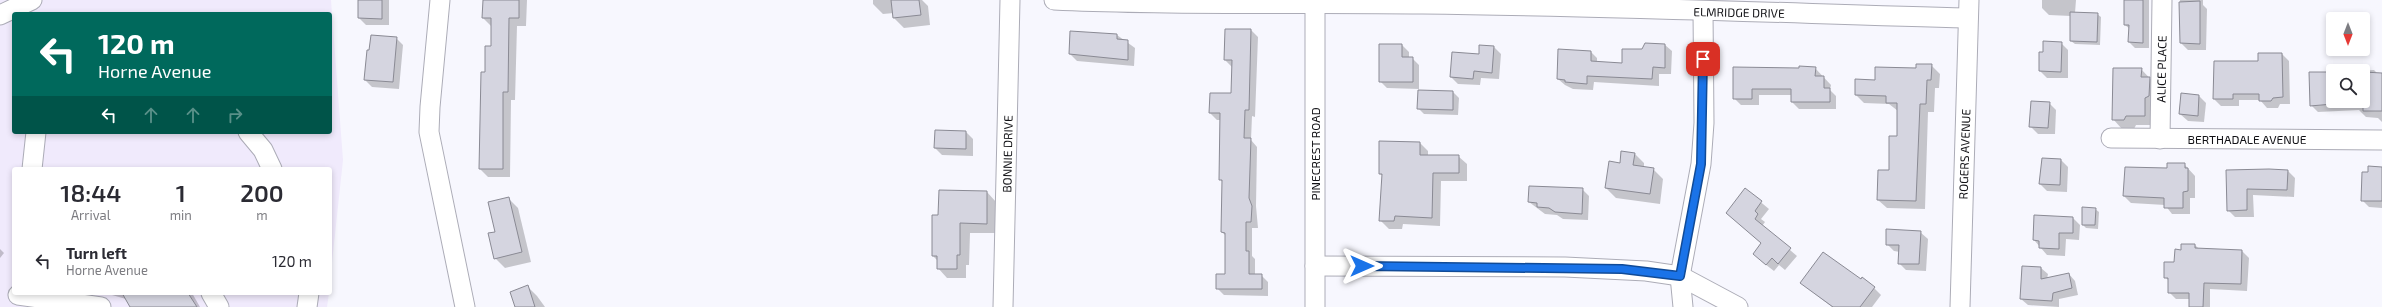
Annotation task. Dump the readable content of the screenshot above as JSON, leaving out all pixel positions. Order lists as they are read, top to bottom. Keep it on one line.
{"streets":{"street":["ELMRIDGE DRIVE","ALICE PLACE","BERTHADALE AVENUE","BONNIE DRIVE","PINECREST ROAD","ROGERS AVENUE"]},"crossings":[["ELMRIDGE DRIVE","PINECREST ROAD"],["ELMRIDGE DRIVE","ROGERS AVENUE"],["ALICE PLACE","BERTHADALE AVENUE"]],"north":"bottom","page":{"turn":["120 m","Horne Avenue"],"eta":["18:44","Arrival","1","min","200","m"],"list":[{"name":"Turn left","note":"Horne Avenue","value":"120 m"}]}}
